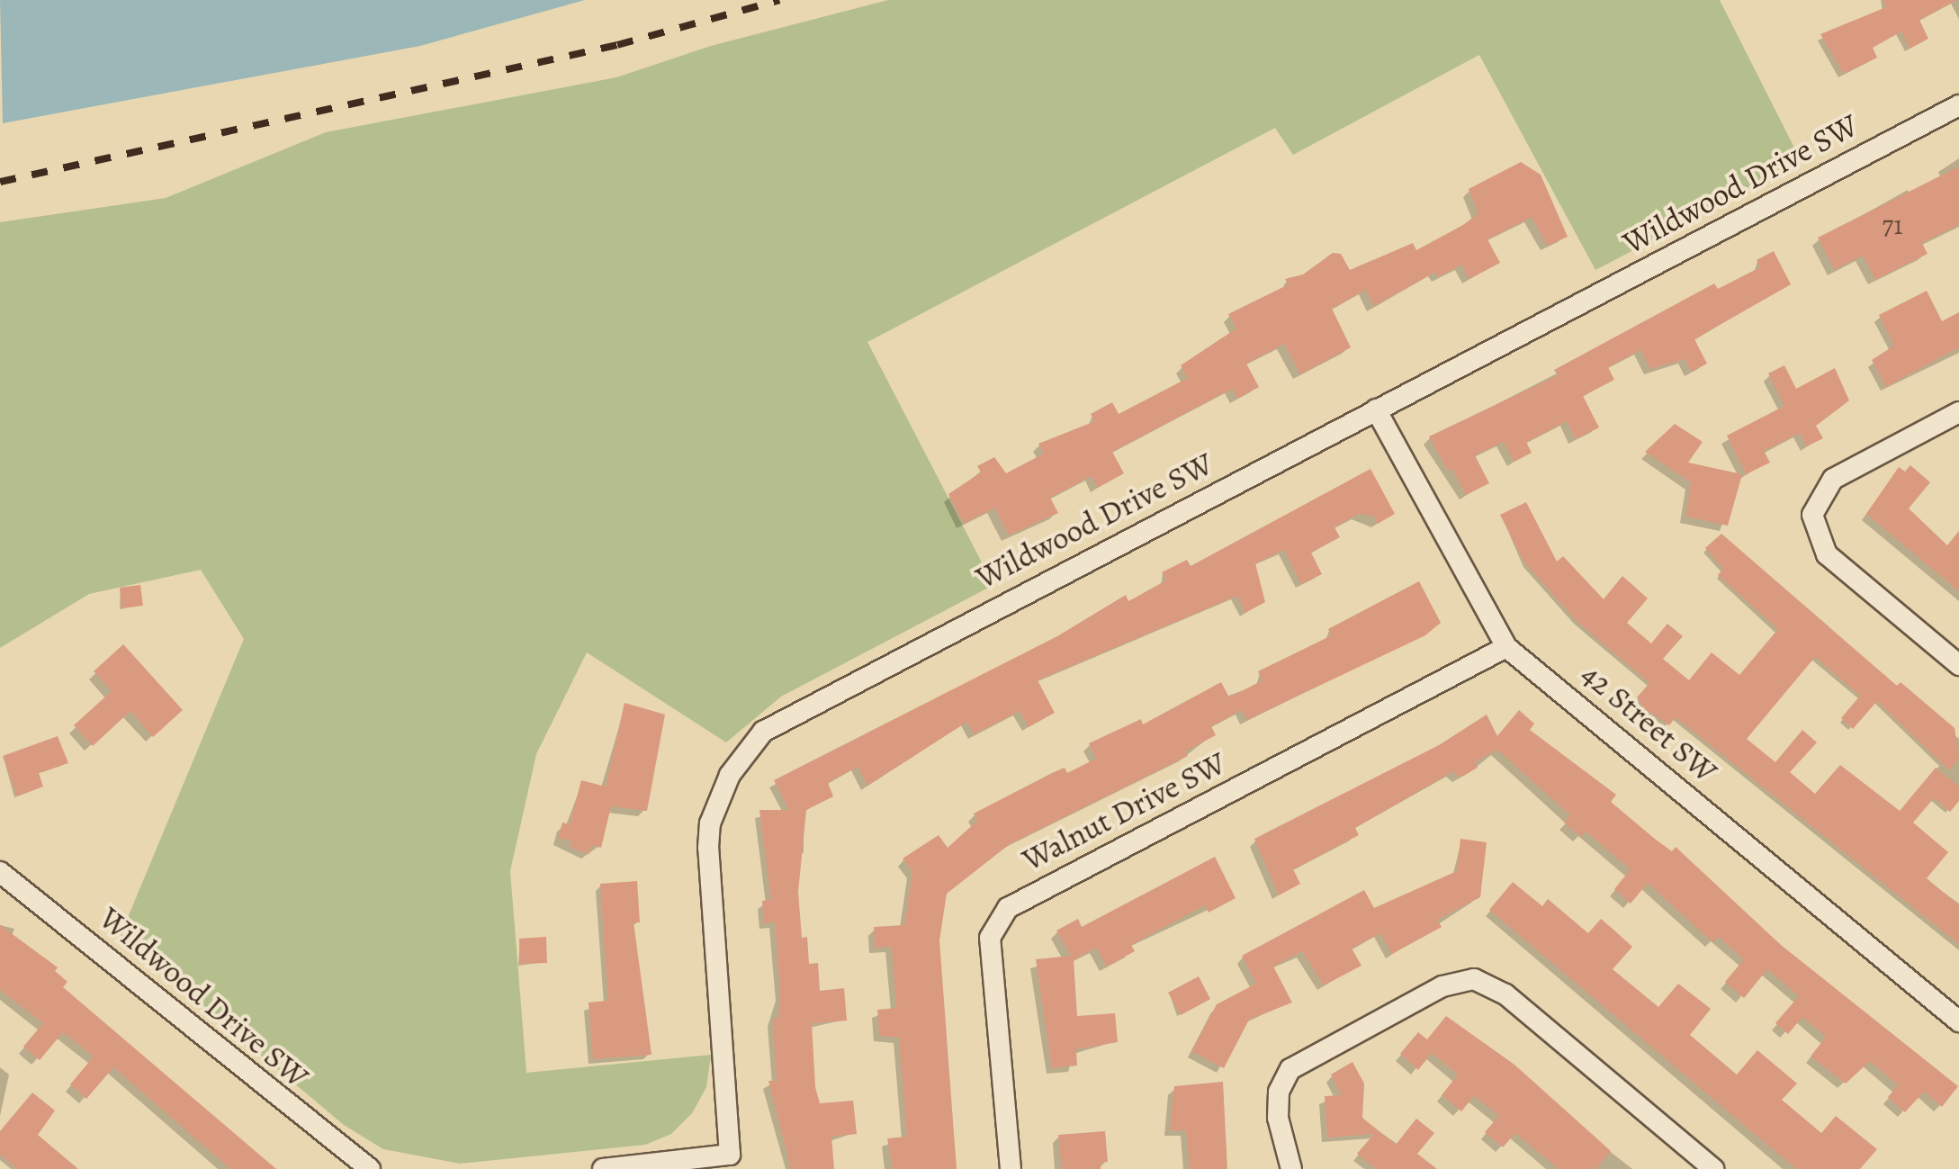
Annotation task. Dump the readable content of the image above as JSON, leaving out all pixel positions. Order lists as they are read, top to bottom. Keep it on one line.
{"streets":{"street":["Wildwood Drive SW","42 Street SW","Walnut Drive SW"]},"crossings":[["Wildwood Drive SW","42 Street SW"],["42 Street SW","Walnut Drive SW"]],"house_numbers":["71"]}
